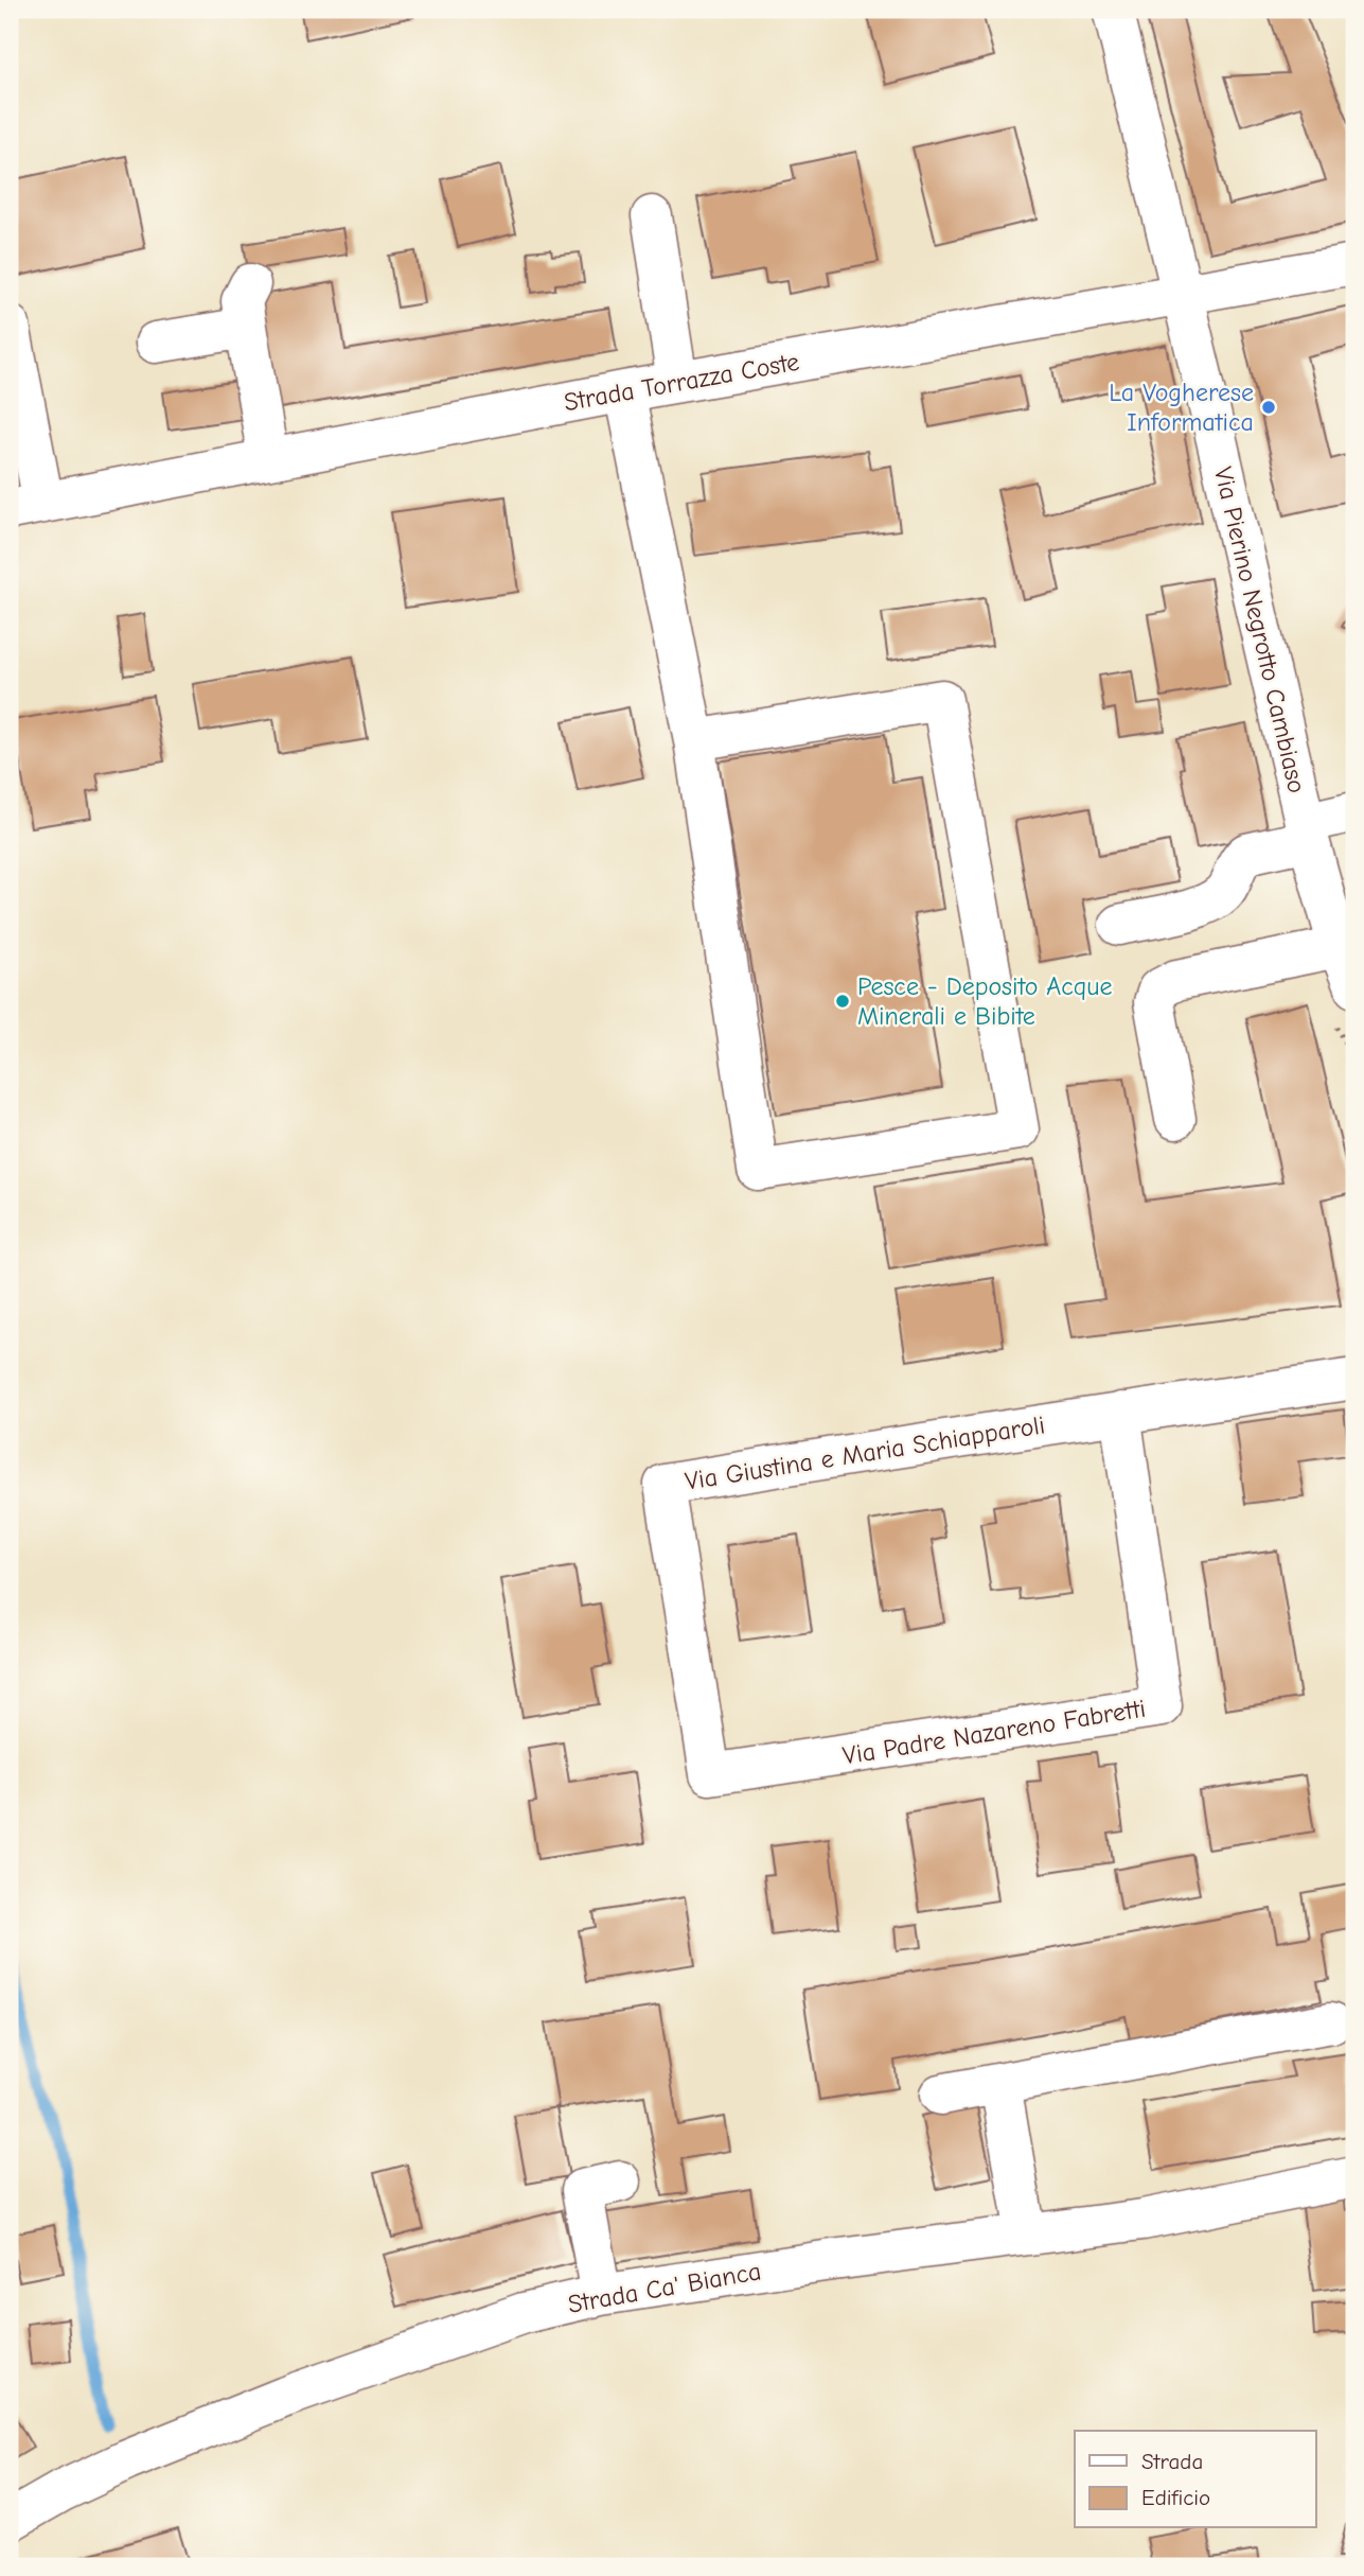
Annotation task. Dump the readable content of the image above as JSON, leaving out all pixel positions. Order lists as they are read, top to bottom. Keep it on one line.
{"streets":{"street":["Strada Torrazza Coste","Via Pierino Negrotto Cambiaso","Via Giustina e Maria Schiapparoli","Via Padre Nazareno Fabretti","Strada Ca' Bianca"]},"crossings":[["Strada Torrazza Coste","Via Pierino Negrotto Cambiaso"],["Via Giustina e Maria Schiapparoli","Via Padre Nazareno Fabretti"]],"places":["La Vogherese Informatica","Pesce - Deposito Acque Minerali e Bibite"],"legend":["Strada","Edificio"]}
